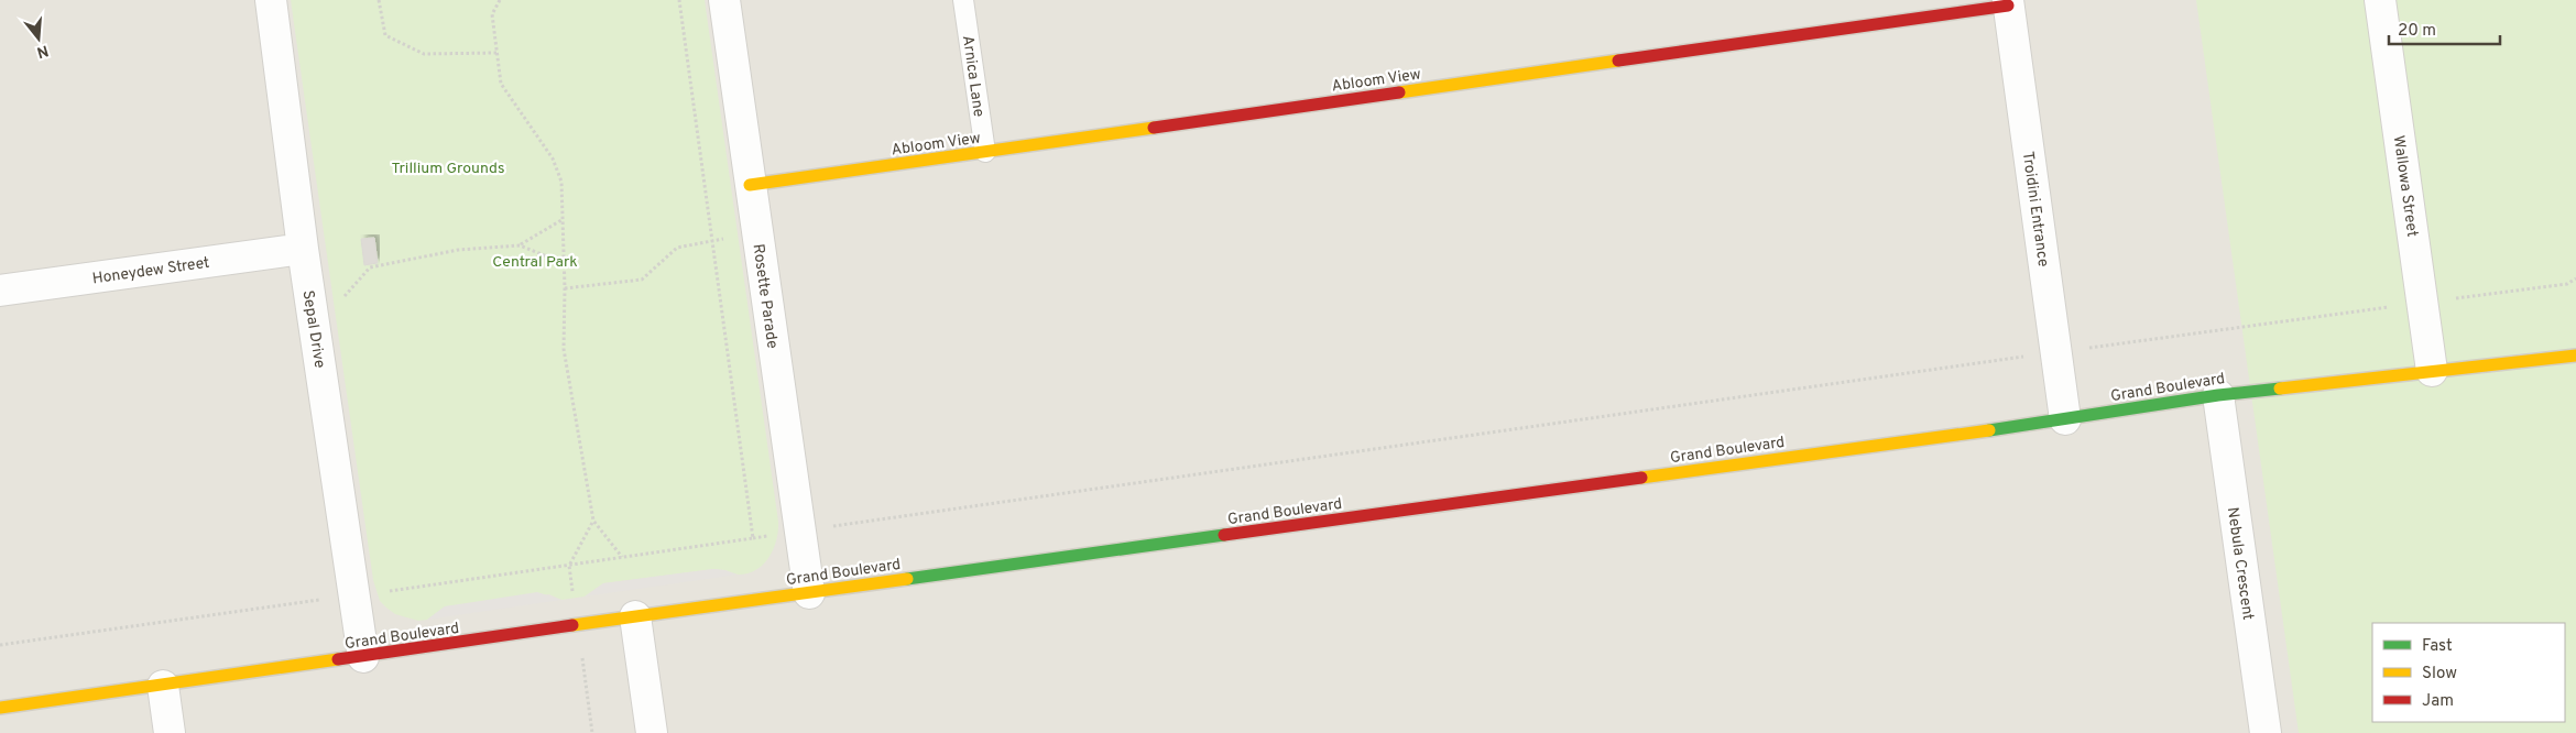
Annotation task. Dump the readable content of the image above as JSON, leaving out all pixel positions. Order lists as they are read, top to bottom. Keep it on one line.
{"streets":{"street":["Abloom View","Wallowa Street","Troidini Entrance","Honeydew Street","Rosette Parade","Sepal Drive","Grand Boulevard","Nebula Crescent"],"lane":["Arnica Lane"]},"crossings":[["Arnica Lane","Abloom View"],["Abloom View","Troidini Entrance"],["Abloom View","Rosette Parade"],["Wallowa Street","Grand Boulevard"],["Troidini Entrance","Grand Boulevard"],["Honeydew Street","Sepal Drive"],["Rosette Parade","Grand Boulevard"],["Sepal Drive","Grand Boulevard"],["Grand Boulevard","Nebula Crescent"]],"parks":["Trillium Grounds","Central Park"],"legend":["Fast","Slow","Jam"],"scale_bar":"20 m","north":"bottom"}
